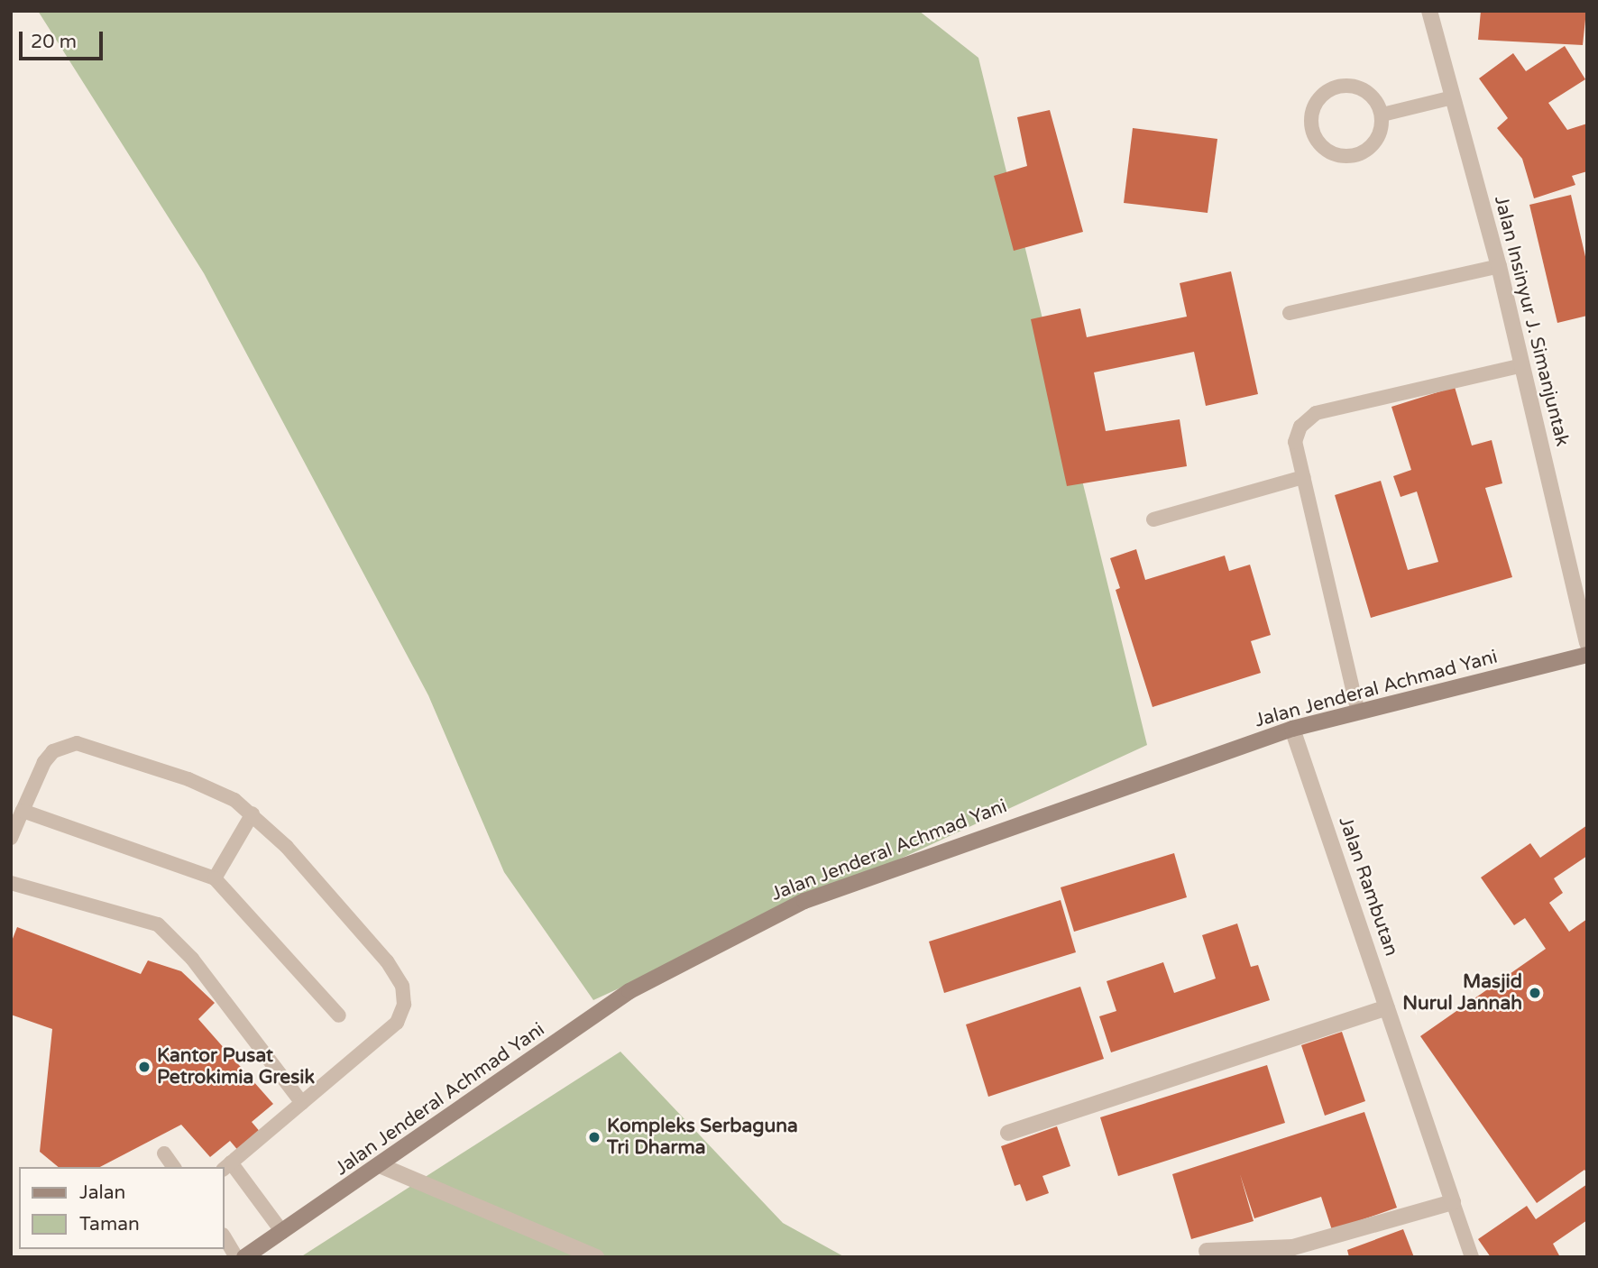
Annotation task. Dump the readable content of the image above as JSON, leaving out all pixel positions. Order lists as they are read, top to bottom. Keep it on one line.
{"streets":{"main road":["Jalan Jenderal Achmad Yani"],"street":["Jalan Insinyur J. Simanjuntak","Jalan Rambutan"]},"crossings":[["Jalan Jenderal Achmad Yani","Jalan Rambutan"]],"places":["Masjid Nurul Jannah","Kantor Pusat Petrokimia Gresik","Kompleks Serbaguna Tri Dharma"],"legend":["Jalan","Taman"],"scale_bar":"20 m"}
